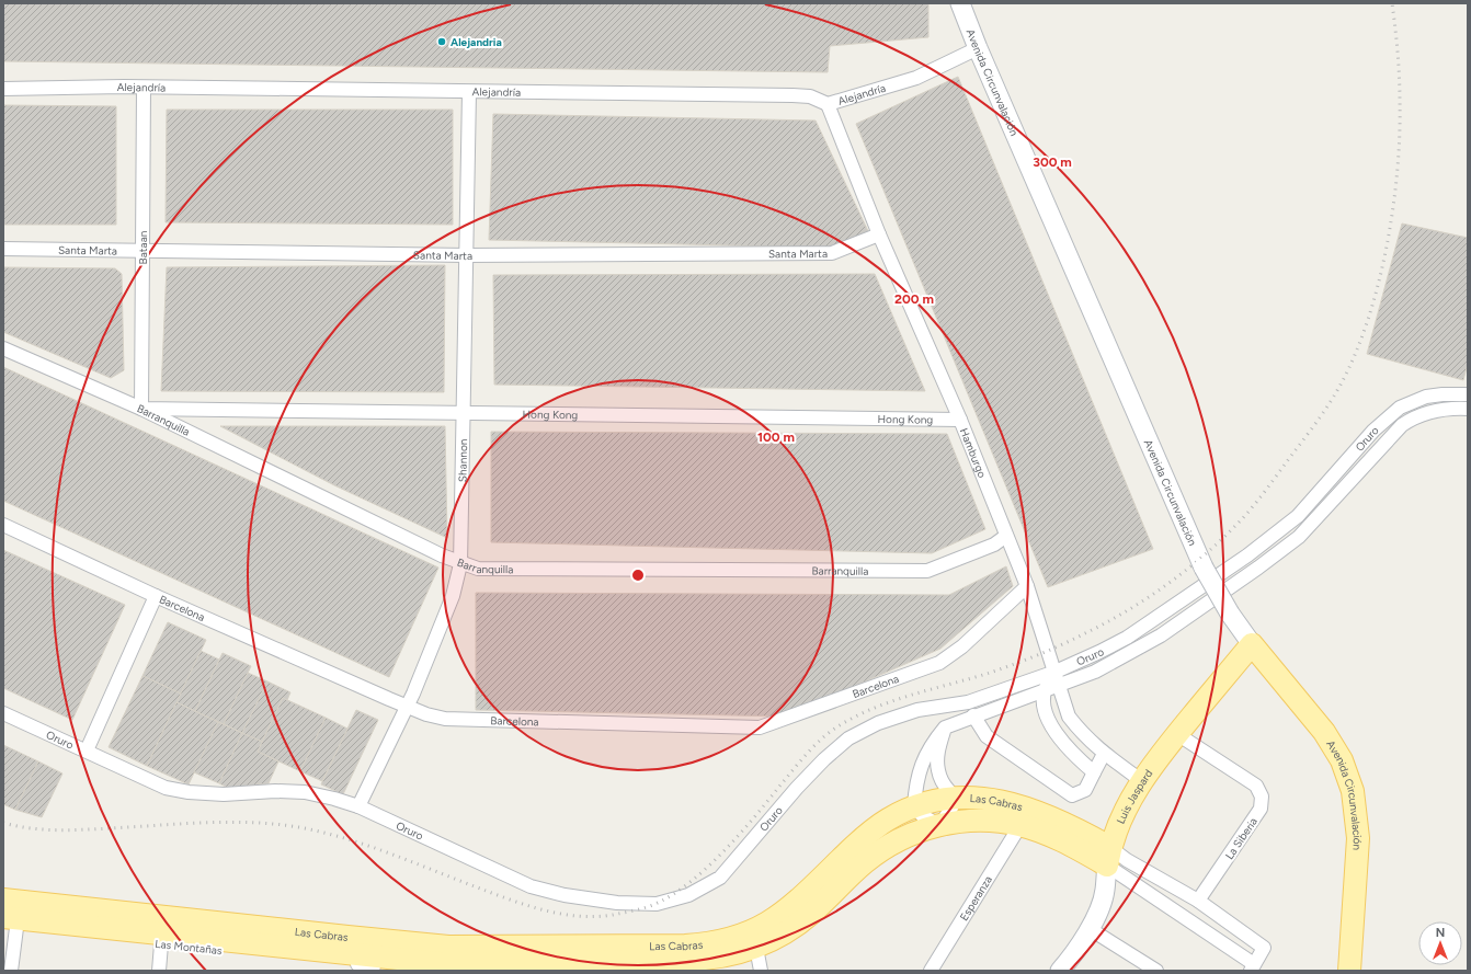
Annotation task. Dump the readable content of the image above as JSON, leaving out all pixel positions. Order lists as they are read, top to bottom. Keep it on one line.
{"streets":{"main road":["Avenida Circunvalación","Luis Jaspard","Las Cabras"],"street":["Alejandría","Bataan","Santa Marta","Hong Kong","Barranquilla","Oruro","Hamburgo","Shannon","Barcelona","La Siberia","Esperanza","Las Montañas"]},"crossings":[["Avenida Circunvalación","Alejandría"],["Avenida Circunvalación","Luis Jaspard"],["Alejandría","Bataan"],["Alejandría","Hamburgo"],["Alejandría","Shannon"],["Bataan","Santa Marta"],["Bataan","Hong Kong"],["Bataan","Barranquilla"],["Santa Marta","Hamburgo"],["Santa Marta","Shannon"],["Hong Kong","Barranquilla"],["Hong Kong","Hamburgo"],["Hong Kong","Shannon"],["Barranquilla","Hamburgo"],["Barranquilla","Shannon"],["Oruro","Hamburgo"],["Oruro","Shannon"],["Hamburgo","Barcelona"],["Hamburgo","Luis Jaspard"],["Shannon","Barcelona"],["Luis Jaspard","Las Cabras"],["Luis Jaspard","La Siberia"],["Las Cabras","La Siberia"],["Las Cabras","Esperanza"],["Las Cabras","Las Montañas"]],"places":["Alejandria"],"north":"top","rings":["300 m","200 m","100 m"]}
